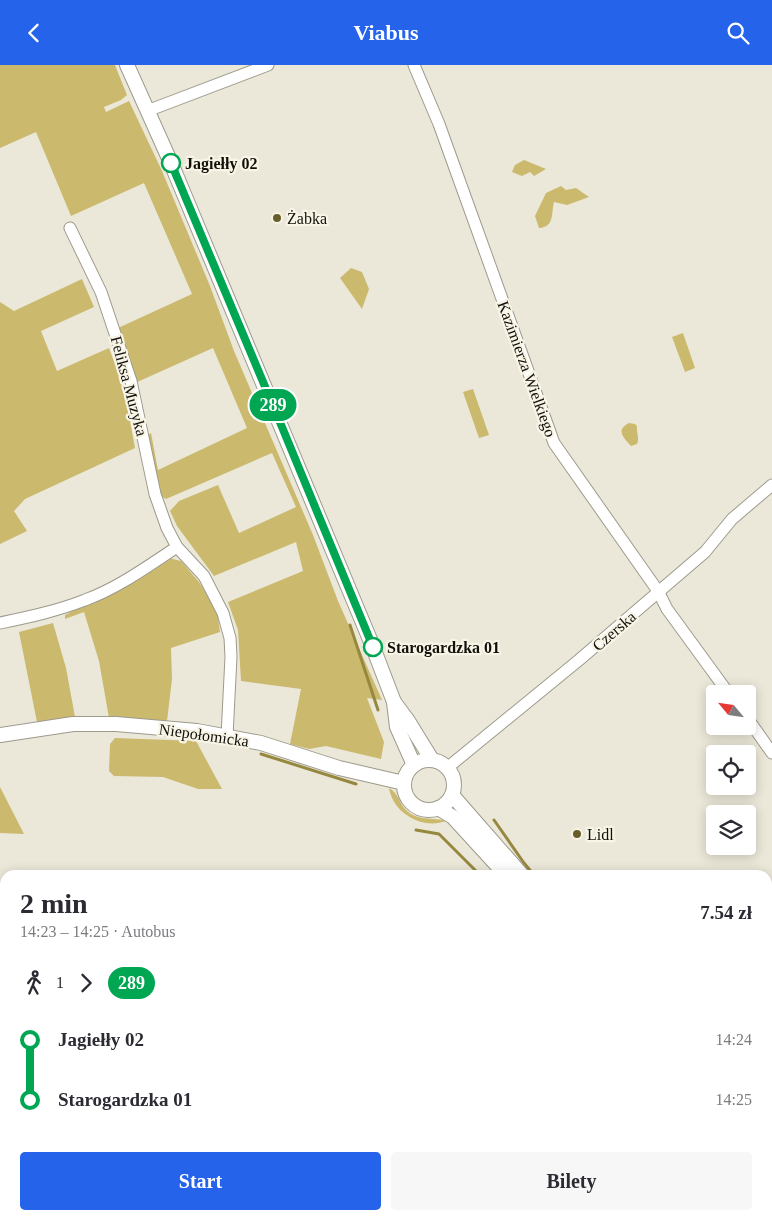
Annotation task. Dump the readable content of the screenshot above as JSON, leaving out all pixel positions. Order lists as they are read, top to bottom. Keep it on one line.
{"streets":{"main road":["Niepołomicka"],"street":["Kazimierza Wielkiego","Feliksa Muzyka","Czerska"]},"crossings":[["Kazimierza Wielkiego","Czerska"],["Feliksa Muzyka","Niepołomicka"],["Czerska","Niepołomicka"]],"places":["Jagiełły 02","Żabka","Starogardzka 01","Lidl"],"lines":["bus line 289"],"north":"top left","page":{"header":"Viabus","on_map":"289","heading":["2 min","14:23 – 14:25 · Autobus","7.54 zł"],"legs":["1","289"],"list":[{"name":"Jagiełły 02","value":"14:24"},{"name":"Starogardzka 01","value":"14:25"}],"buttons":["Start","Bilety"]}}
